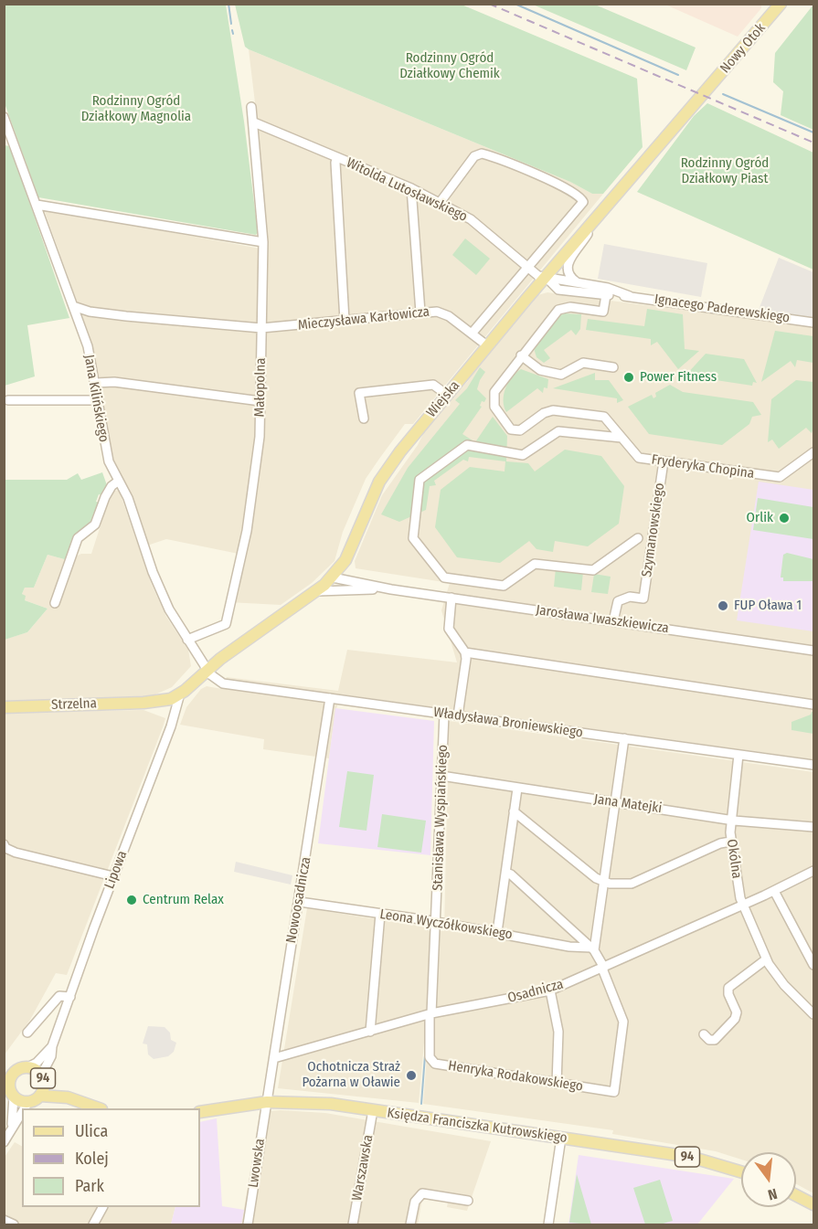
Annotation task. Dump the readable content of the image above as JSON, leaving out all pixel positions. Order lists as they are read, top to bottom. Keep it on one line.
{"streets":{"main road":["Nowy Otok","Wiejska","Strzelna","94","Księdza Franciszka Kutrowskiego"],"street":["Witolda Lutosławskiego","Ignacego Paderewskiego","Mieczysława Karłowicza","Małopolna","Jana Kilińskiego","Fryderyka Chopina","Szymanowskiego","Jarosława Iwaszkiewicza","Władysława Broniewskiego","Jana Matejki","Stanisława Wyspiańskiego","Okólna","Lipowa","Nowoosadnicza","Leona Wyczółkowskiego","Osadnicza","Henryka Rodakowskiego","Lwowska","Warszawska"]},"crossings":[["Nowy Otok","Wiejska"],["Witolda Lutosławskiego","Małopolna"],["Witolda Lutosławskiego","Wiejska"],["Mieczysława Karłowicza","Małopolna"],["Mieczysława Karłowicza","Wiejska"],["Małopolna","Jana Kilińskiego"],["Jana Kilińskiego","Wiejska"],["Jana Kilińskiego","Władysława Broniewskiego"],["Wiejska","Jarosława Iwaszkiewicza"],["Wiejska","Strzelna"],["Wiejska","Władysława Broniewskiego"],["Wiejska","Lipowa"],["Fryderyka Chopina","Szymanowskiego"],["Szymanowskiego","Jarosława Iwaszkiewicza"],["Strzelna","Lipowa"],["Władysława Broniewskiego","Stanisława Wyspiańskiego"],["Władysława Broniewskiego","Okólna"],["Władysława Broniewskiego","Nowoosadnicza"],["Jana Matejki","Stanisława Wyspiańskiego"],["Jana Matejki","Okólna"],["Stanisława Wyspiańskiego","Leona Wyczółkowskiego"],["Stanisława Wyspiańskiego","Osadnicza"],["Stanisława Wyspiańskiego","Henryka Rodakowskiego"],["Okólna","Osadnicza"],["Lipowa","94"],["Nowoosadnicza","Leona Wyczółkowskiego"],["Nowoosadnicza","Osadnicza"],["Nowoosadnicza","Księdza Franciszka Kutrowskiego"],["Nowoosadnicza","Lwowska"],["Osadnicza","Henryka Rodakowskiego"],["Księdza Franciszka Kutrowskiego","Lwowska"],["Księdza Franciszka Kutrowskiego","Warszawska"]],"parks":["Rodzinny Ogród Działkowy Chemik","Rodzinny Ogród Działkowy Magnolia","Rodzinny Ogród Działkowy Piast"],"places":["Power Fitness","Orlik","FUP Oława 1","Centrum Relax","Ochotnicza Straż Pożarna w Oławie"],"legend":["Ulica","Kolej","Park"],"north":"bottom"}
